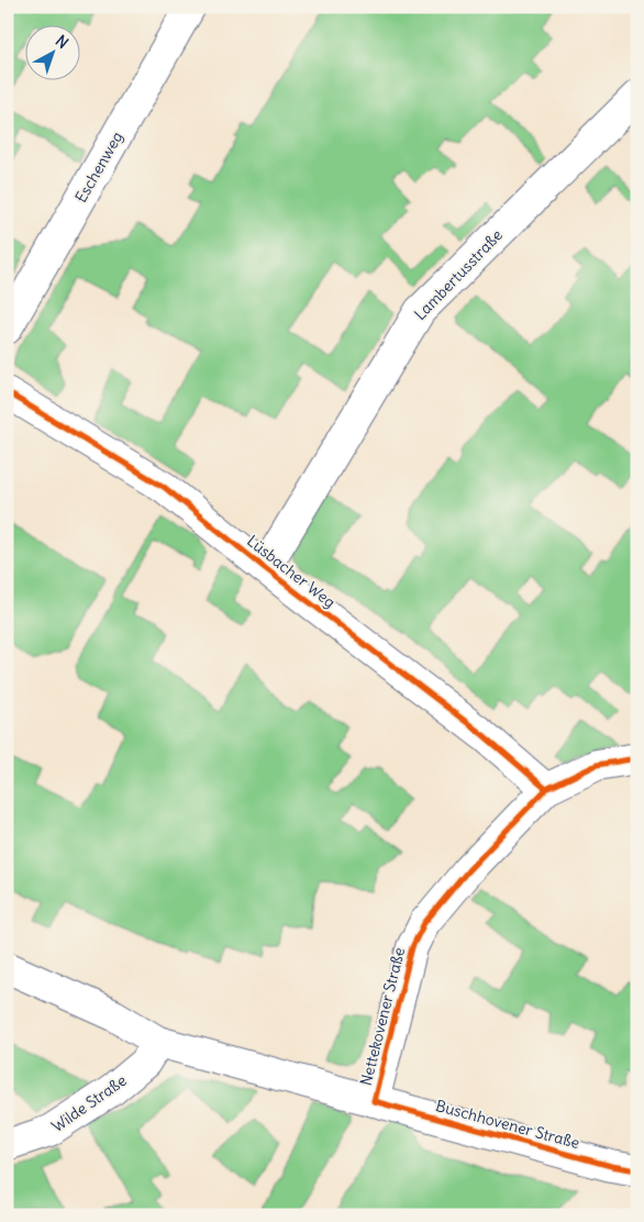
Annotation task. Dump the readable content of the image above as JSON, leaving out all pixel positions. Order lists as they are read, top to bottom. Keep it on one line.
{"streets":{"street":["Eschenweg","Lambertusstraße","Lüsbacher Weg","Nettekovener Straße","Wilde Straße","Buschhovener Straße"]},"crossings":[["Lambertusstraße","Lüsbacher Weg"],["Lüsbacher Weg","Nettekovener Straße"],["Nettekovener Straße","Buschhovener Straße"],["Wilde Straße","Buschhovener Straße"]],"north":"top right"}
